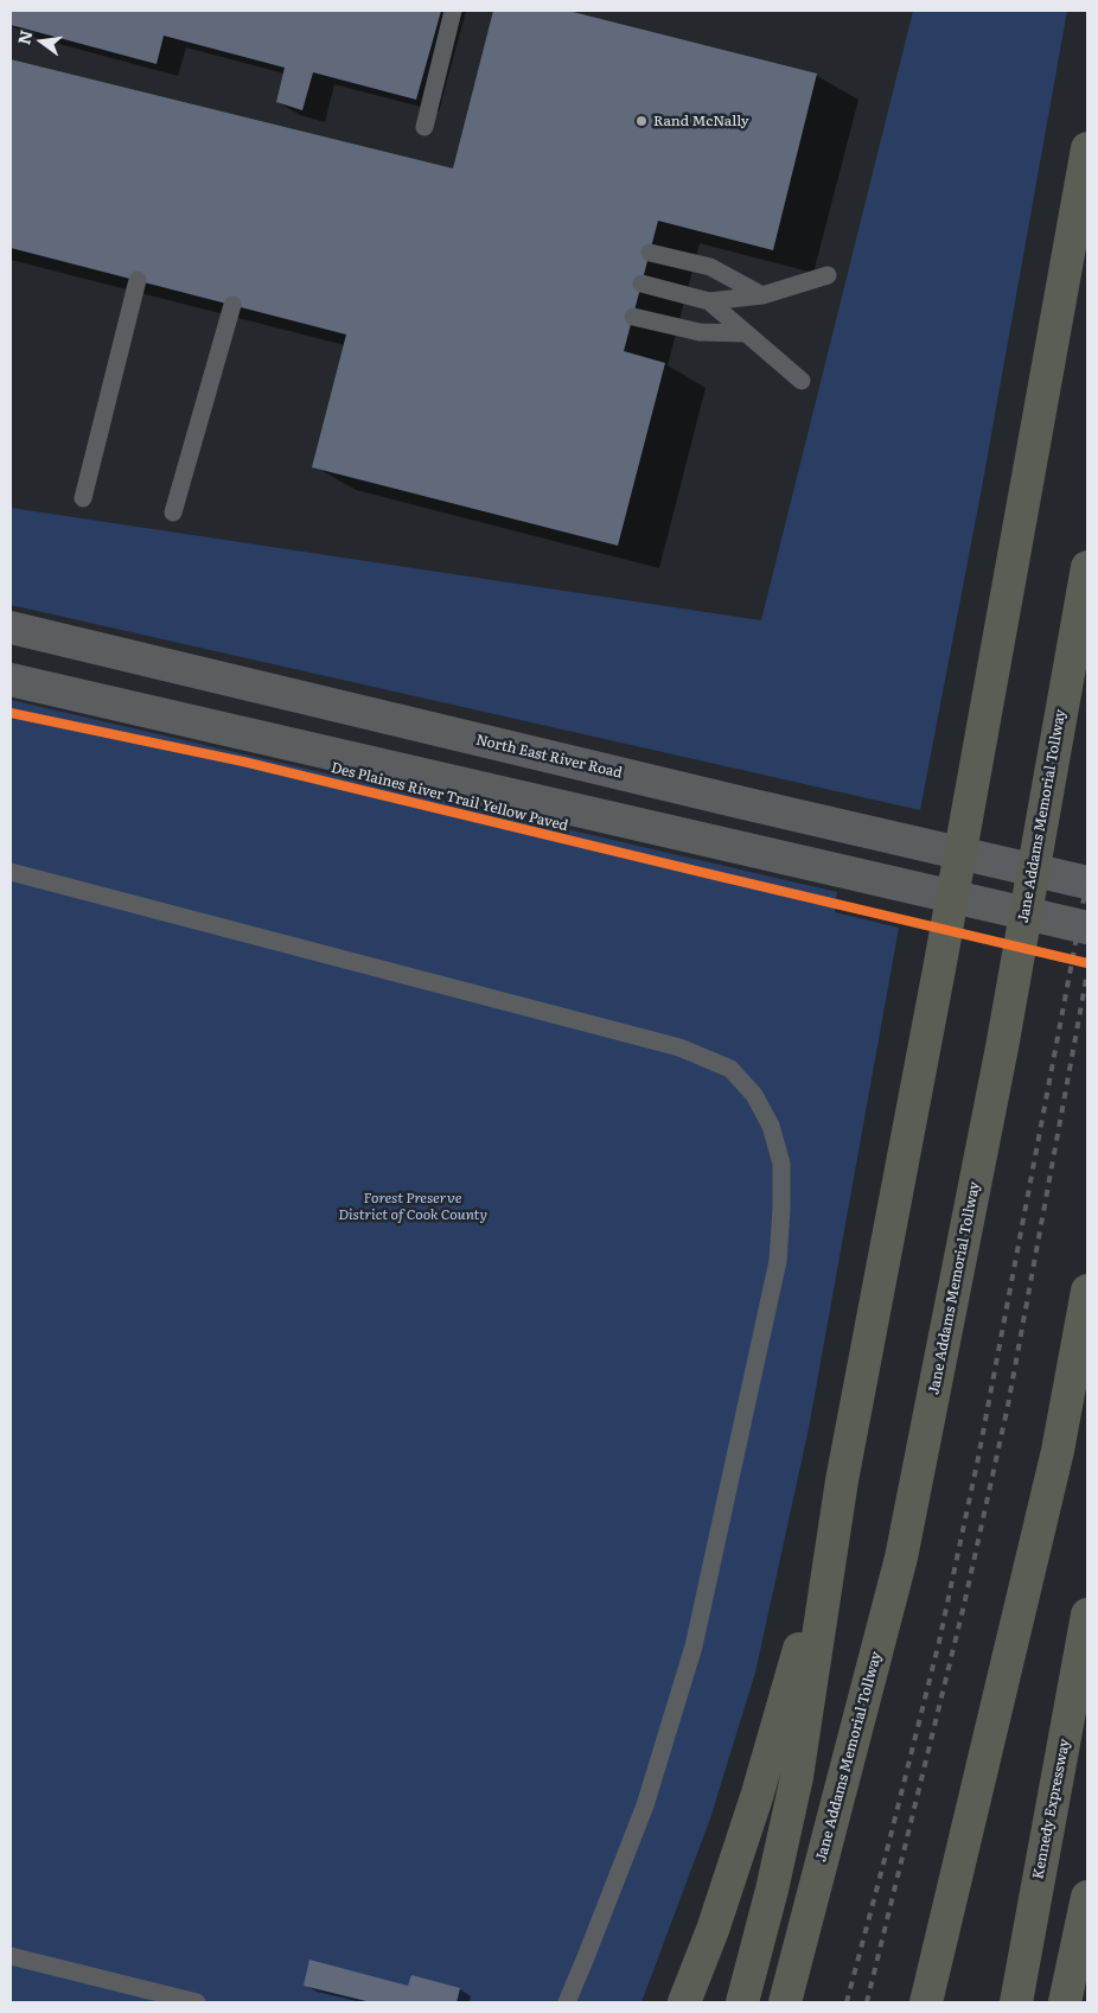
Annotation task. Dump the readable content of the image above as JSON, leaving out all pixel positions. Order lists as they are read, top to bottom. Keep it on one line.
{"streets":{"highway":["Jane Addams Memorial Tollway","Kennedy Expressway"],"main road":["North East River Road"],"cycle path":["Des Plaines River Trail Yellow Paved"]},"parks":["Forest Preserve District of Cook County"],"places":["Rand McNally"],"north":"left"}
